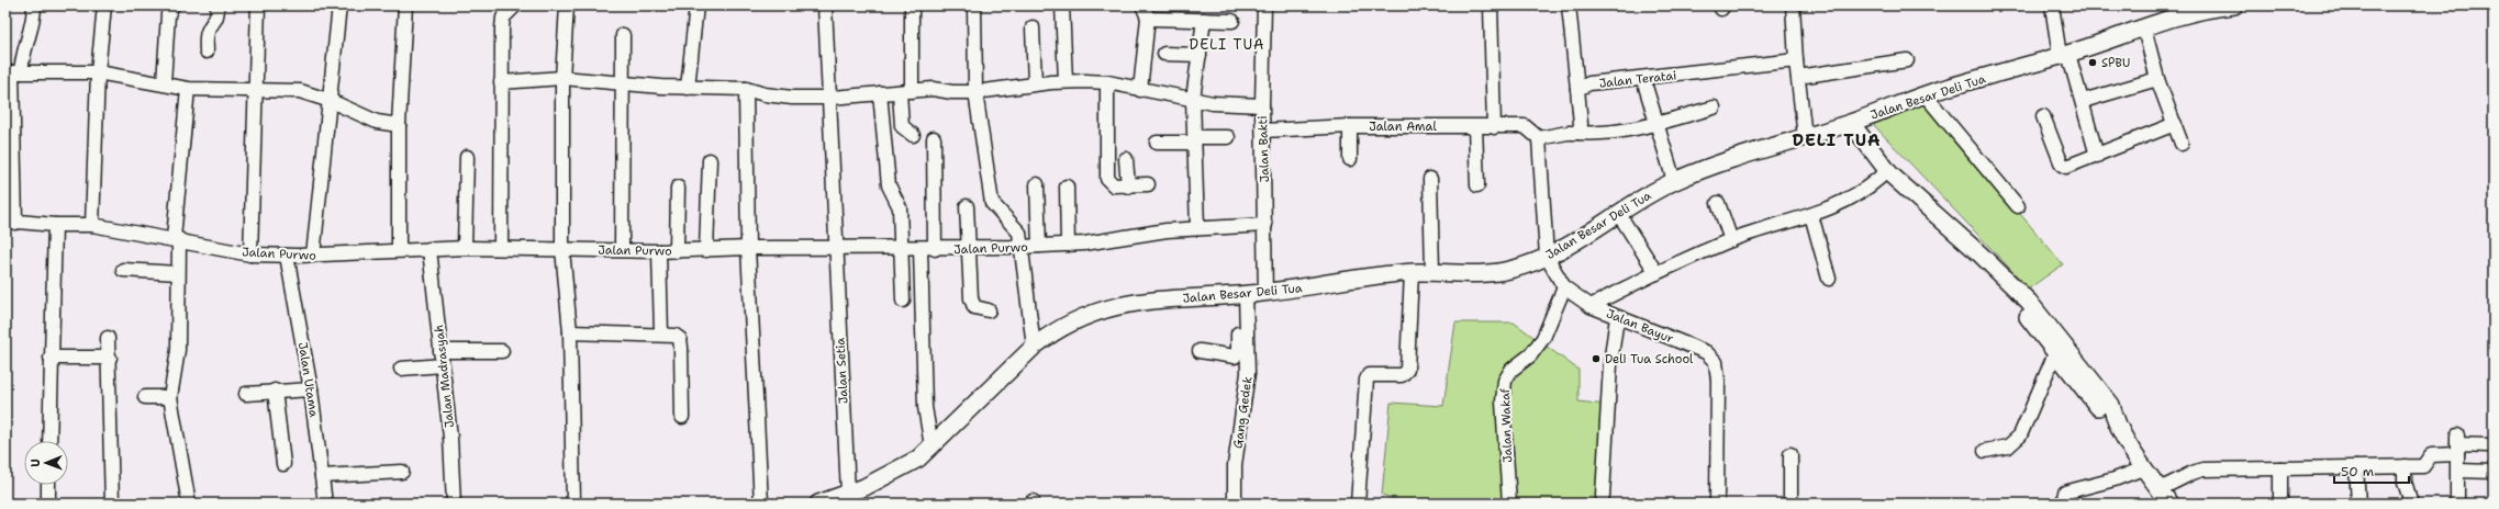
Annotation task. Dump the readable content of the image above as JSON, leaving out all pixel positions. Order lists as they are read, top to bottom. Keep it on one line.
{"streets":{"main road":["Jalan Besar Deli Tua"],"street":["Jalan Teratai","Jalan Amal","Jalan Bakti","Jalan Purwo","Jalan Bayur","Jalan Setia","Jalan Madrasyah","Jalan Utama","Gang Gedek","Jalan Wakaf"]},"crossings":[["Jalan Besar Deli Tua","Jalan Bakti"],["Jalan Besar Deli Tua","Jalan Bayur"],["Jalan Besar Deli Tua","Jalan Setia"],["Jalan Besar Deli Tua","Gang Gedek"],["Jalan Amal","Jalan Bakti"],["Jalan Bakti","Jalan Purwo"],["Jalan Purwo","Jalan Setia"],["Jalan Purwo","Jalan Madrasyah"],["Jalan Purwo","Jalan Utama"],["Jalan Bayur","Jalan Wakaf"]],"districts":["DELI TUA","DELI TUA"],"places":["SPBU","Deli Tua School"],"scale_bar":"50 m","north":"left"}
